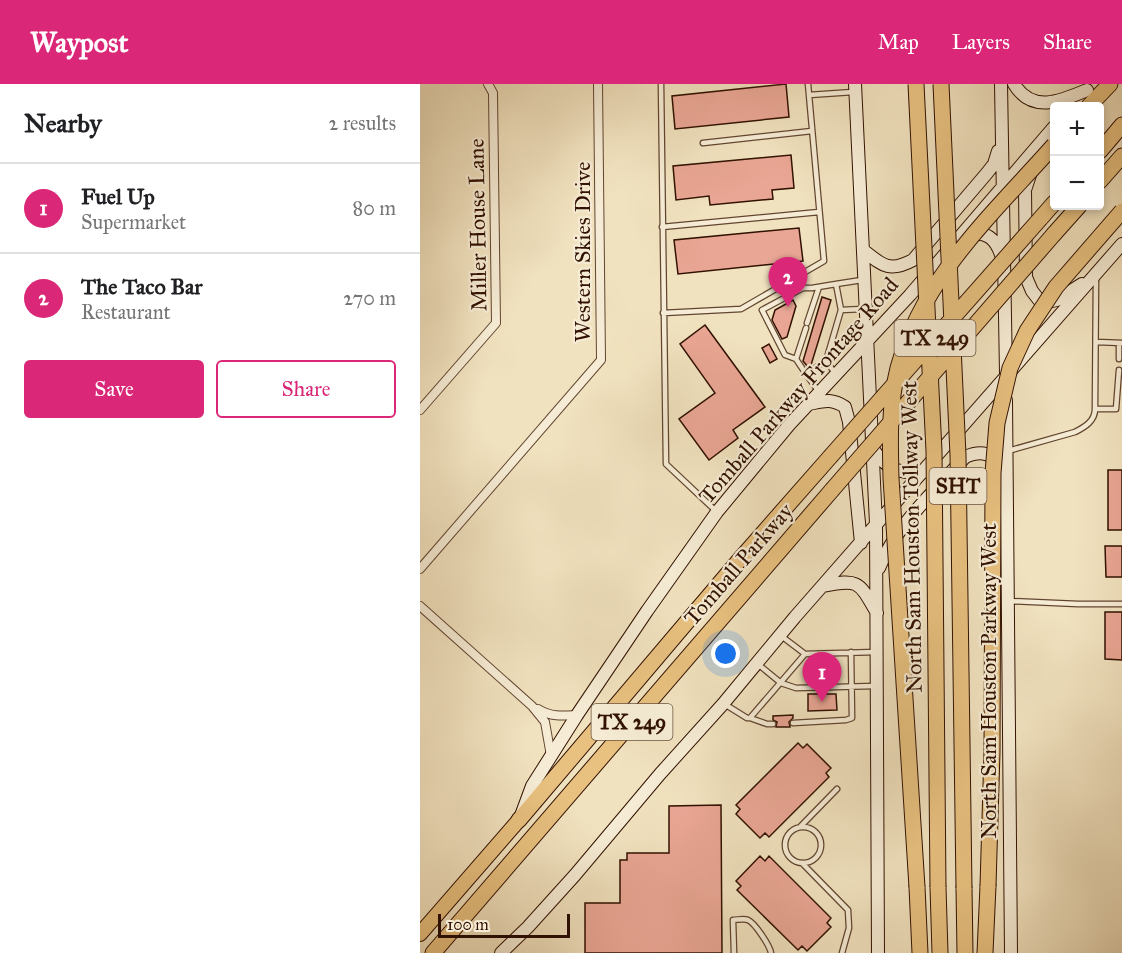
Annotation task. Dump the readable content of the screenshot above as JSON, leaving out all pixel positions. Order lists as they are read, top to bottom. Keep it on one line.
{"streets":{"highway":["TX 249","SHT","North Sam Houston Tollway West","Tomball Parkway"],"main road":["Tomball Parkway Frontage Road","North Sam Houston Parkway West"],"street":["Miller House Lane","Western Skies Drive"]},"crossings":[["Tomball Parkway Frontage Road","Tomball Parkway"],["Tomball Parkway Frontage Road","North Sam Houston Parkway West"]],"scale_bar":"100 m","page":{"header":"Waypost","nav":["Map","Layers","Share"],"heading":["Nearby","2 results"],"map_buttons":["+","−"],"list":[{"mark":"1","name":"Fuel Up","note":"Supermarket","value":"80 m"},{"mark":"2","name":"The Taco Bar","note":"Restaurant","value":"270 m"}],"pins":["2","1"],"buttons":["Save","Share"],"scale":"100 m"}}
